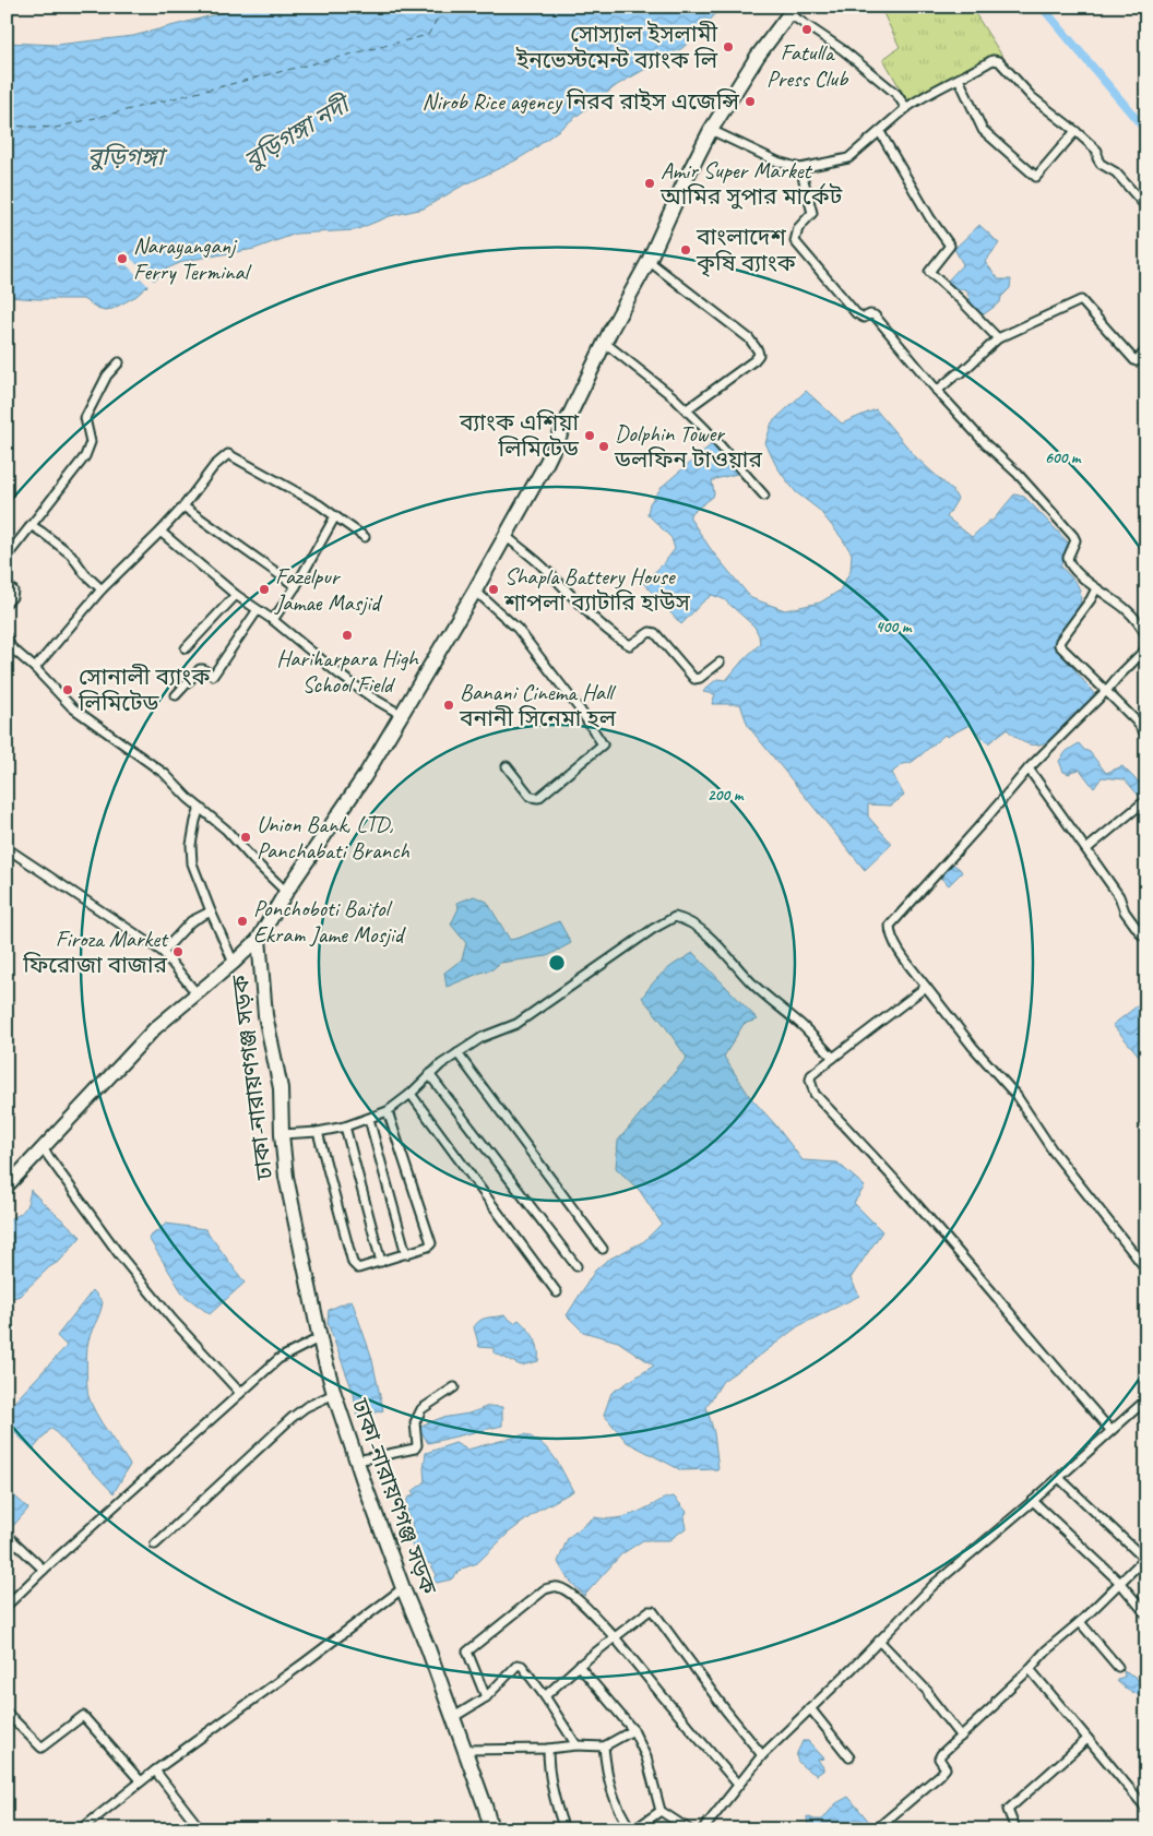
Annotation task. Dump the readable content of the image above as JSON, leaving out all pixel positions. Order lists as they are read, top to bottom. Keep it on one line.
{"streets":{"highway":["ঢাকা-নারায়ণগঞ্জ সড়ক"]},"water":["বুড়িগঙ্গা নদী","বুড়িগঙ্গা"],"places":["Fatulla Press Club","সোস্যাল ইসলামী ইনভেস্টমেন্ট ব্যাংক লি","Nirob Rice agency নিরব রাইস এজেন্সি","Amir Super Market আমির সুপার মার্কেট","বাংলাদেশ কৃষি ব্যাংক","Narayanganj Ferry Terminal","ব্যাংক এশিয়া লিমিটেড","Dolphin Tower ডলফিন টাওয়ার","Fazelpur Jamae Masjid","Shapla Battery House শাপলা ব্যাটারি হাউস","Hariharpara High School Field","সোনালী ব্যাংক লিমিটেড","Banani Cinema Hall বনানী সিনেমা হল","Union Bank, LTD, Panchabati Branch","Ponchoboti Baitol Ekram Jame Mosjid","Firoza Market ফিরোজা বাজার"],"rings":["600 m","400 m","200 m"]}
